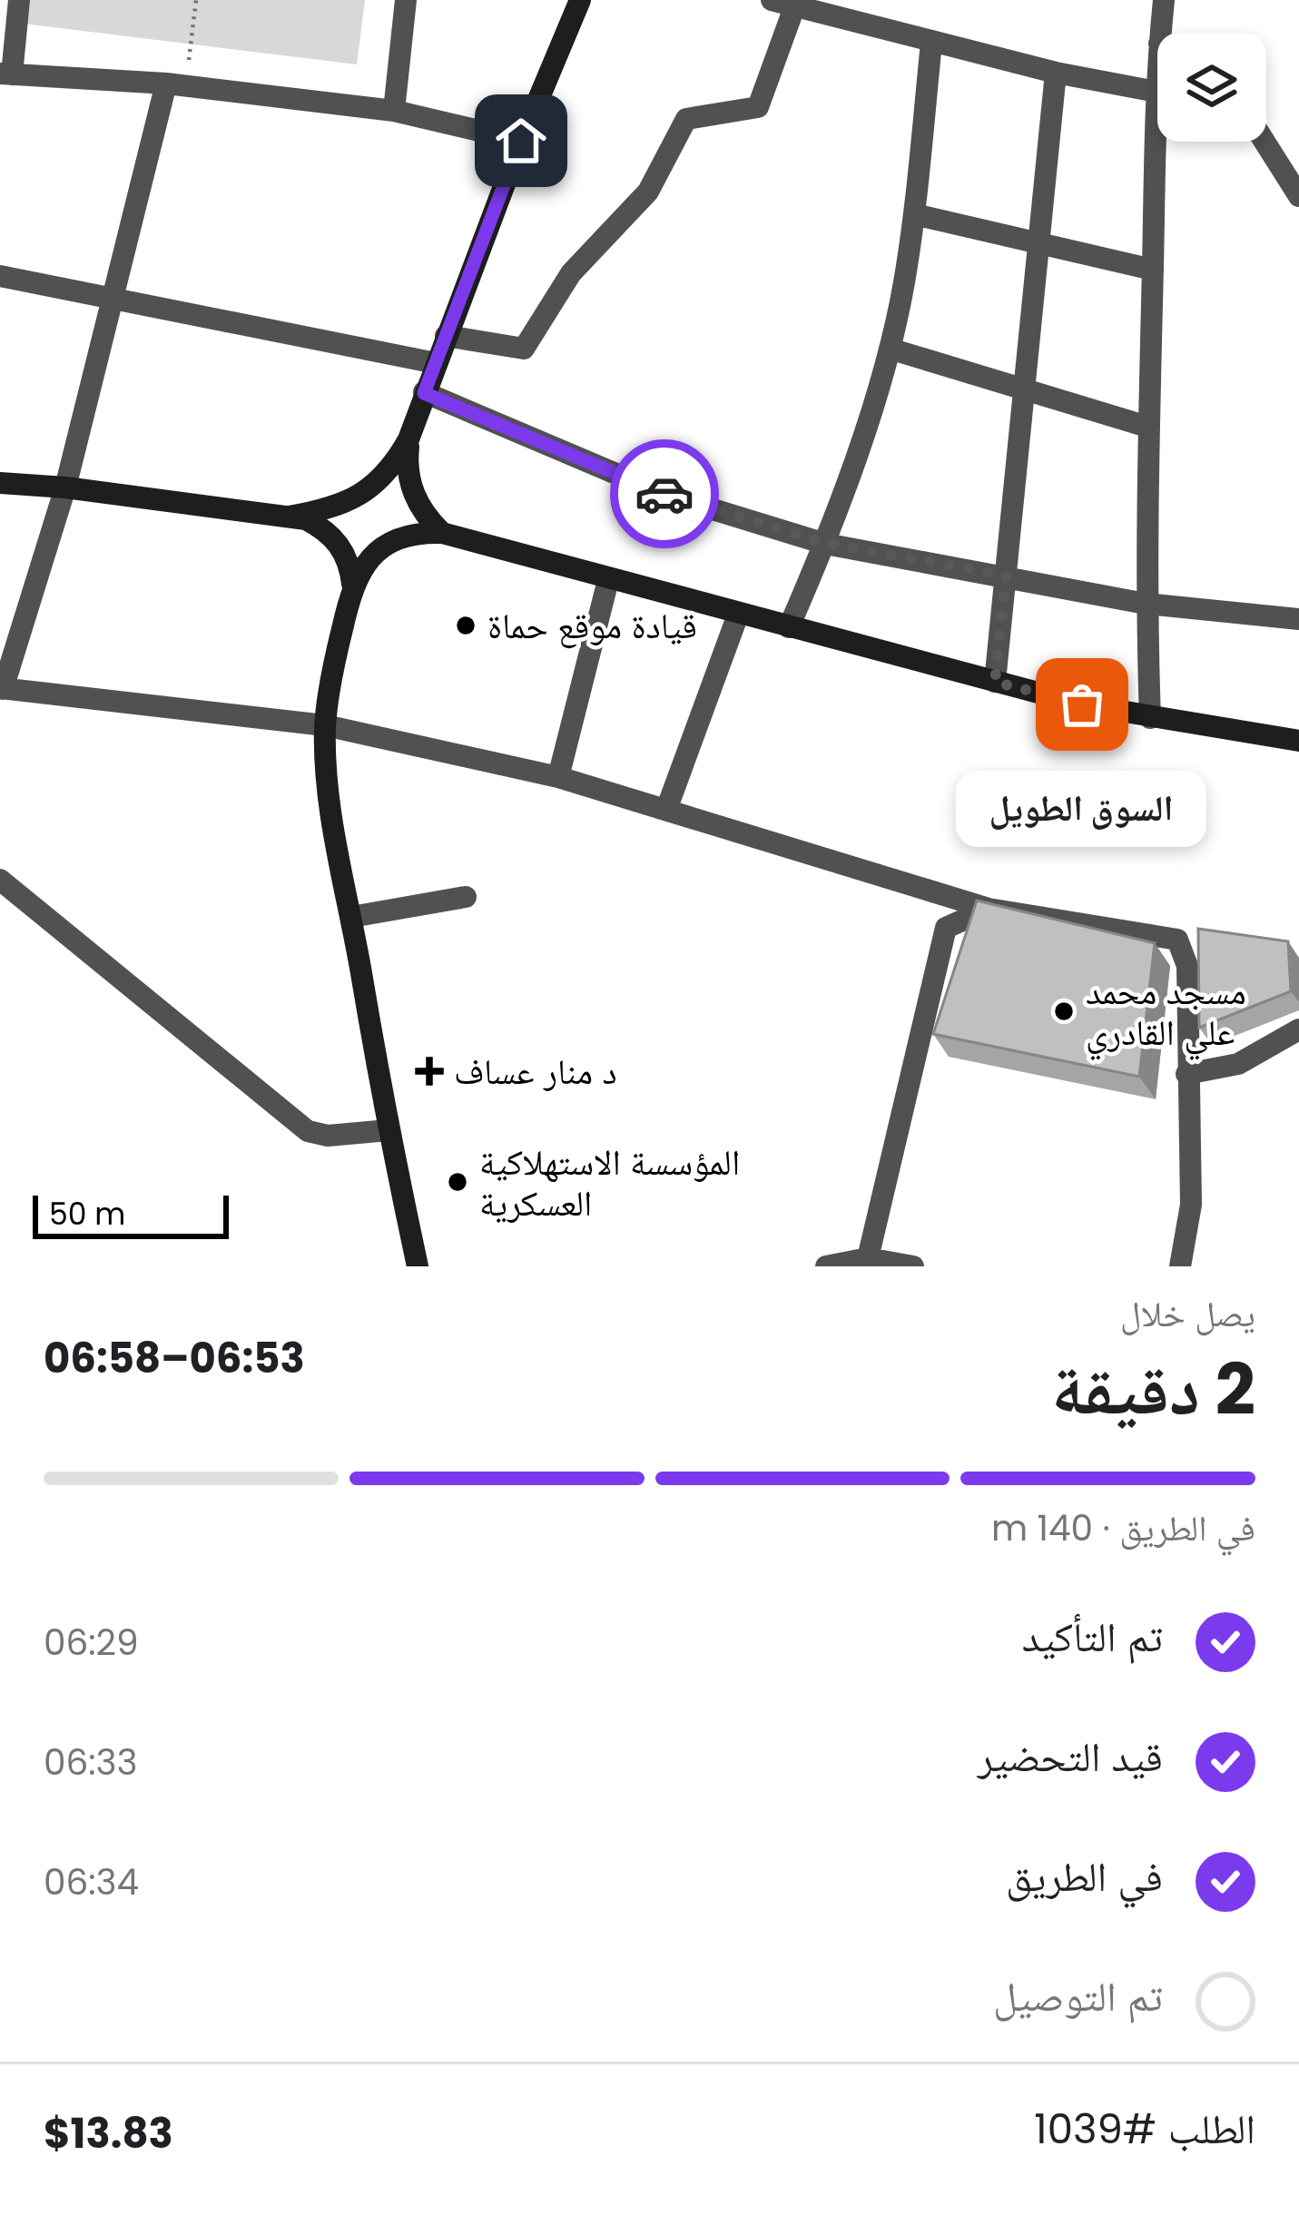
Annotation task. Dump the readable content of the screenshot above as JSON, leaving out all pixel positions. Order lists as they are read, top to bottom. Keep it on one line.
{"places":{"other":["قيادة موقع حماة","السوق الطويل","مسجد محمد علي القادري","المؤسسة الاستهلاكية العسكرية"],"health":["د منار عساف"]},"scale_bar":"50 m","page":{"bubble":"السوق الطويل","scale":"50 m","heading":["2 دقيقة","يصل خلال","06:53–06:58"],"panel":["الطلب #1039","$13.83"],"bar":"في الطريق · 140 m","list":[["تم التأكيد","06:29"],["قيد التحضير","06:33"],["في الطريق","06:34"],"تم التوصيل"]}}
